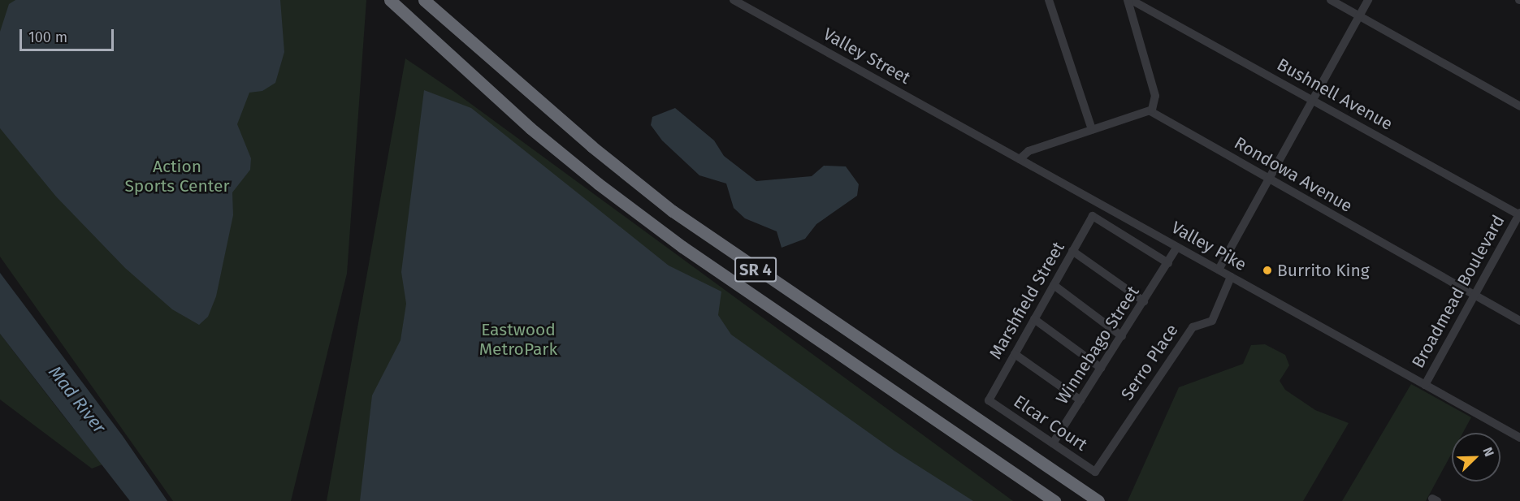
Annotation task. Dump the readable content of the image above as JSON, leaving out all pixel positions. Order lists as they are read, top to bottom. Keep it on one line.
{"streets":{"highway":["SR 4"],"street":["Valley Street","Bushnell Avenue","Rondowa Avenue","Valley Pike","Broadmead Boulevard","Marshfield Street","Winnebago Street","Serro Place","Elcar Court"]},"crossings":[["Valley Street","Valley Pike"],["Bushnell Avenue","Broadmead Boulevard"],["Rondowa Avenue","Broadmead Boulevard"],["Valley Pike","Broadmead Boulevard"],["Valley Pike","Winnebago Street"],["Valley Pike","Serro Place"],["Marshfield Street","Winnebago Street"],["Marshfield Street","Elcar Court"],["Winnebago Street","Elcar Court"],["Serro Place","Elcar Court"]],"water":["Mad River"],"parks":["Action Sports Center","Eastwood MetroPark"],"places":["Burrito King"],"scale_bar":"100 m","north":"top right"}
